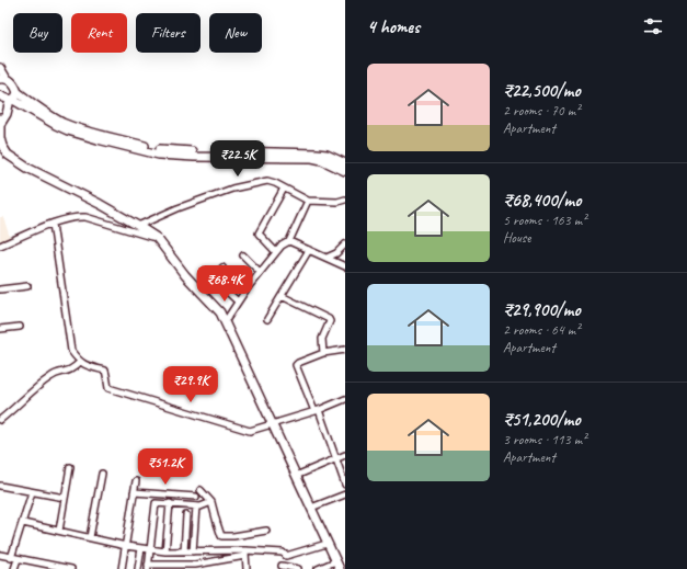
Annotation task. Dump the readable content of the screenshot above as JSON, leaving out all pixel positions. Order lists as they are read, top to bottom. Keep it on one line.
{"page":{"heading":"4 homes","chip":["Buy","Rent","Filters","New"],"list":[{"name":"₹22,500/mo","note":"2 rooms · 70 m² · Apartment"},{"name":"₹68,400/mo","note":"5 rooms · 163 m² · House"},{"name":"₹29,900/mo","note":"2 rooms · 64 m² · Apartment"},{"name":"₹51,200/mo","note":"3 rooms · 113 m² · Apartment"}],"price":["₹22.5K","₹68.4K","₹29.9K","₹51.2K"]}}
